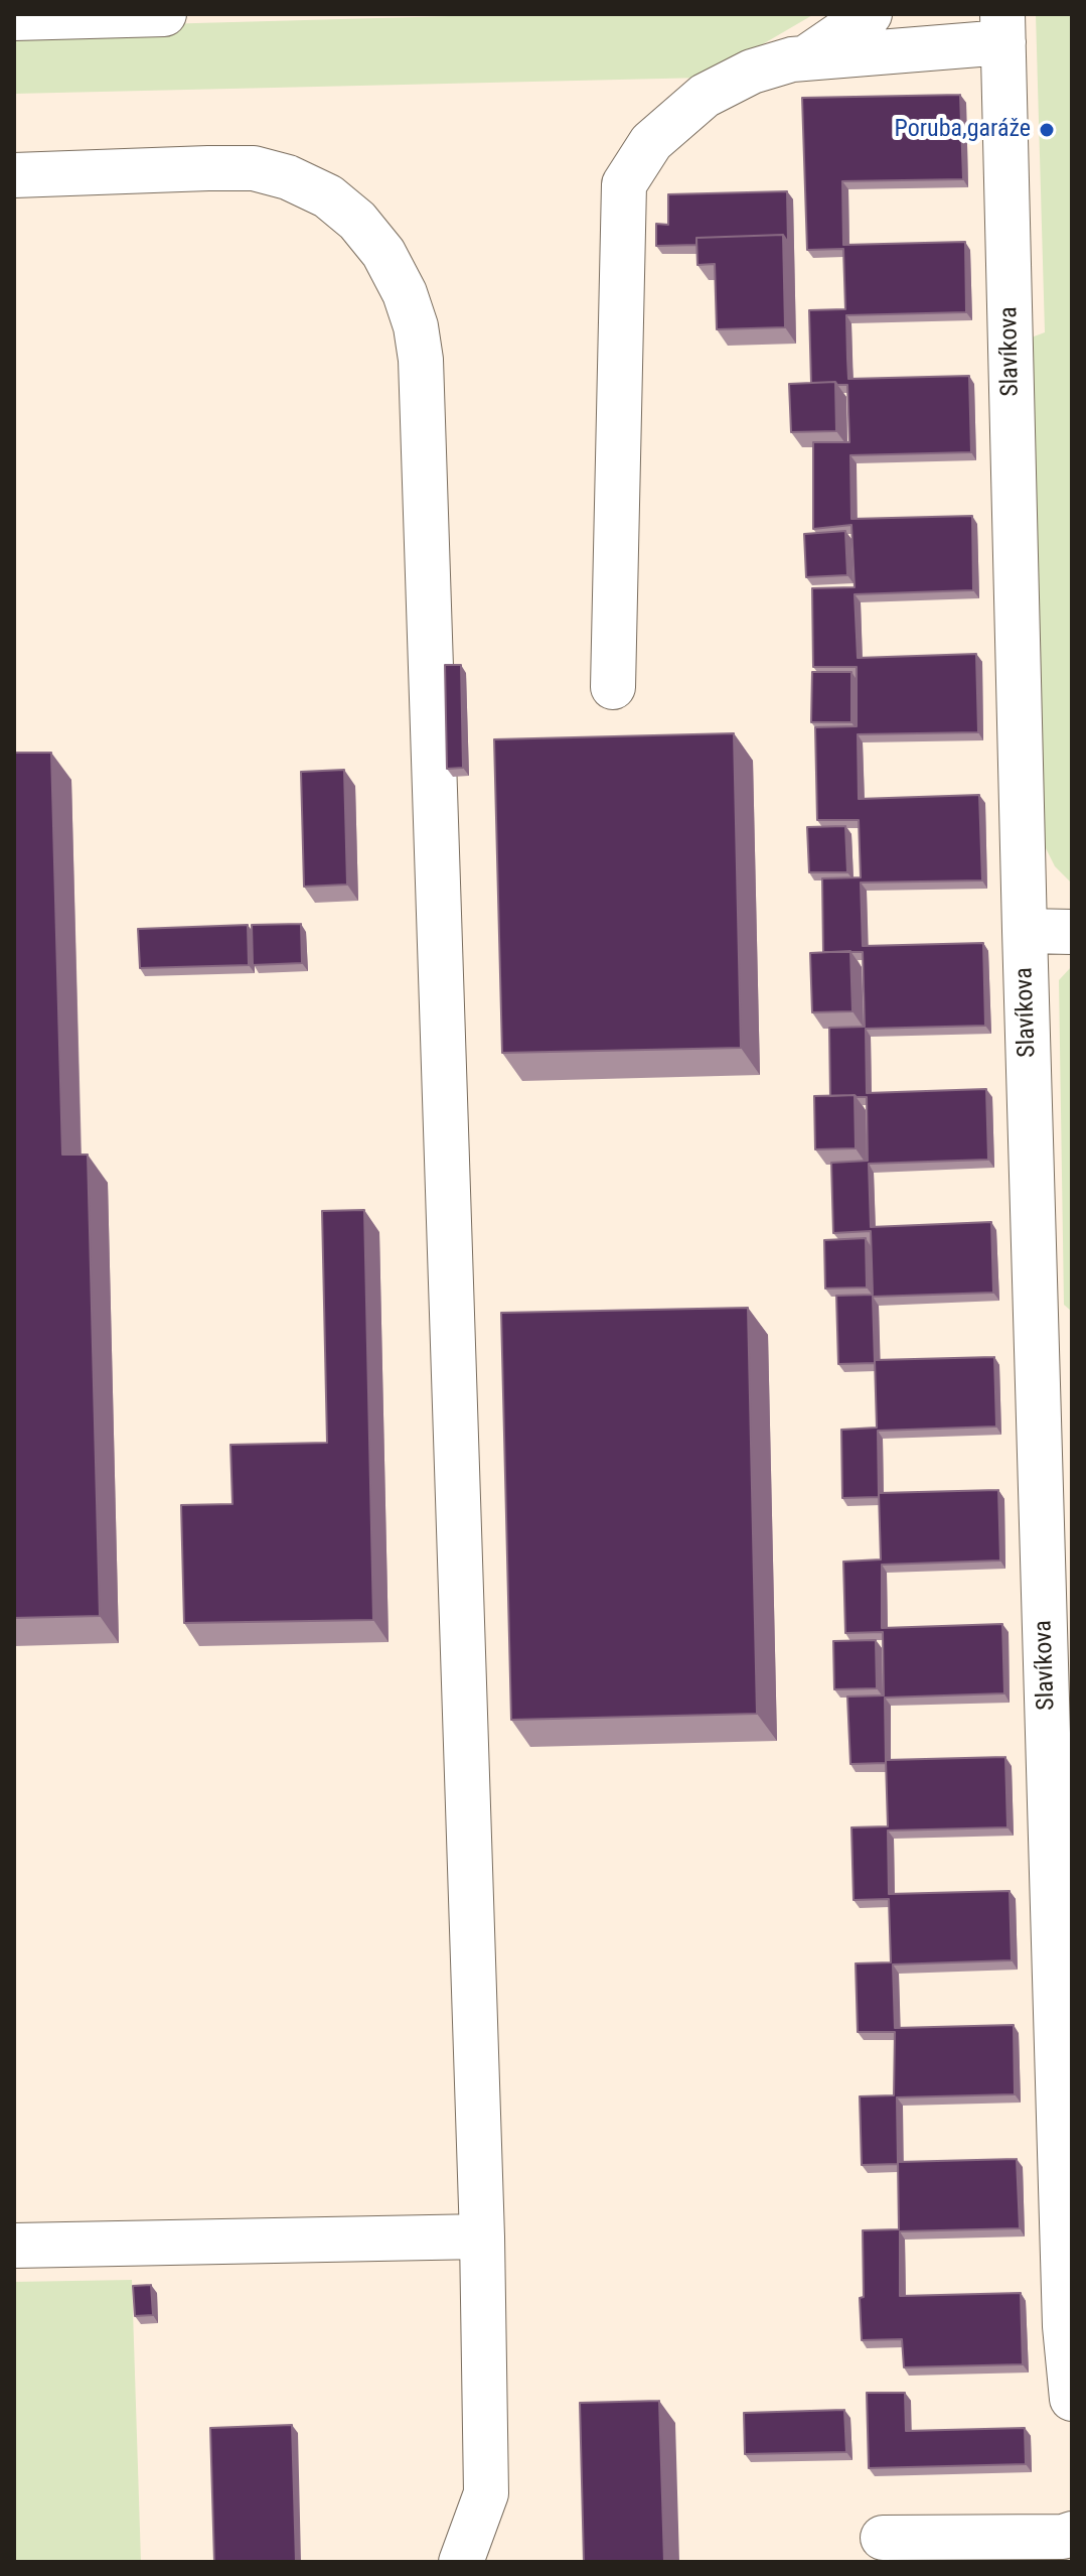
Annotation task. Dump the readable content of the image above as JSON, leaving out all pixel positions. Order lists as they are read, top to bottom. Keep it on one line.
{"streets":{"street":["Slavíkova"]},"places":["Poruba,garáže"]}
